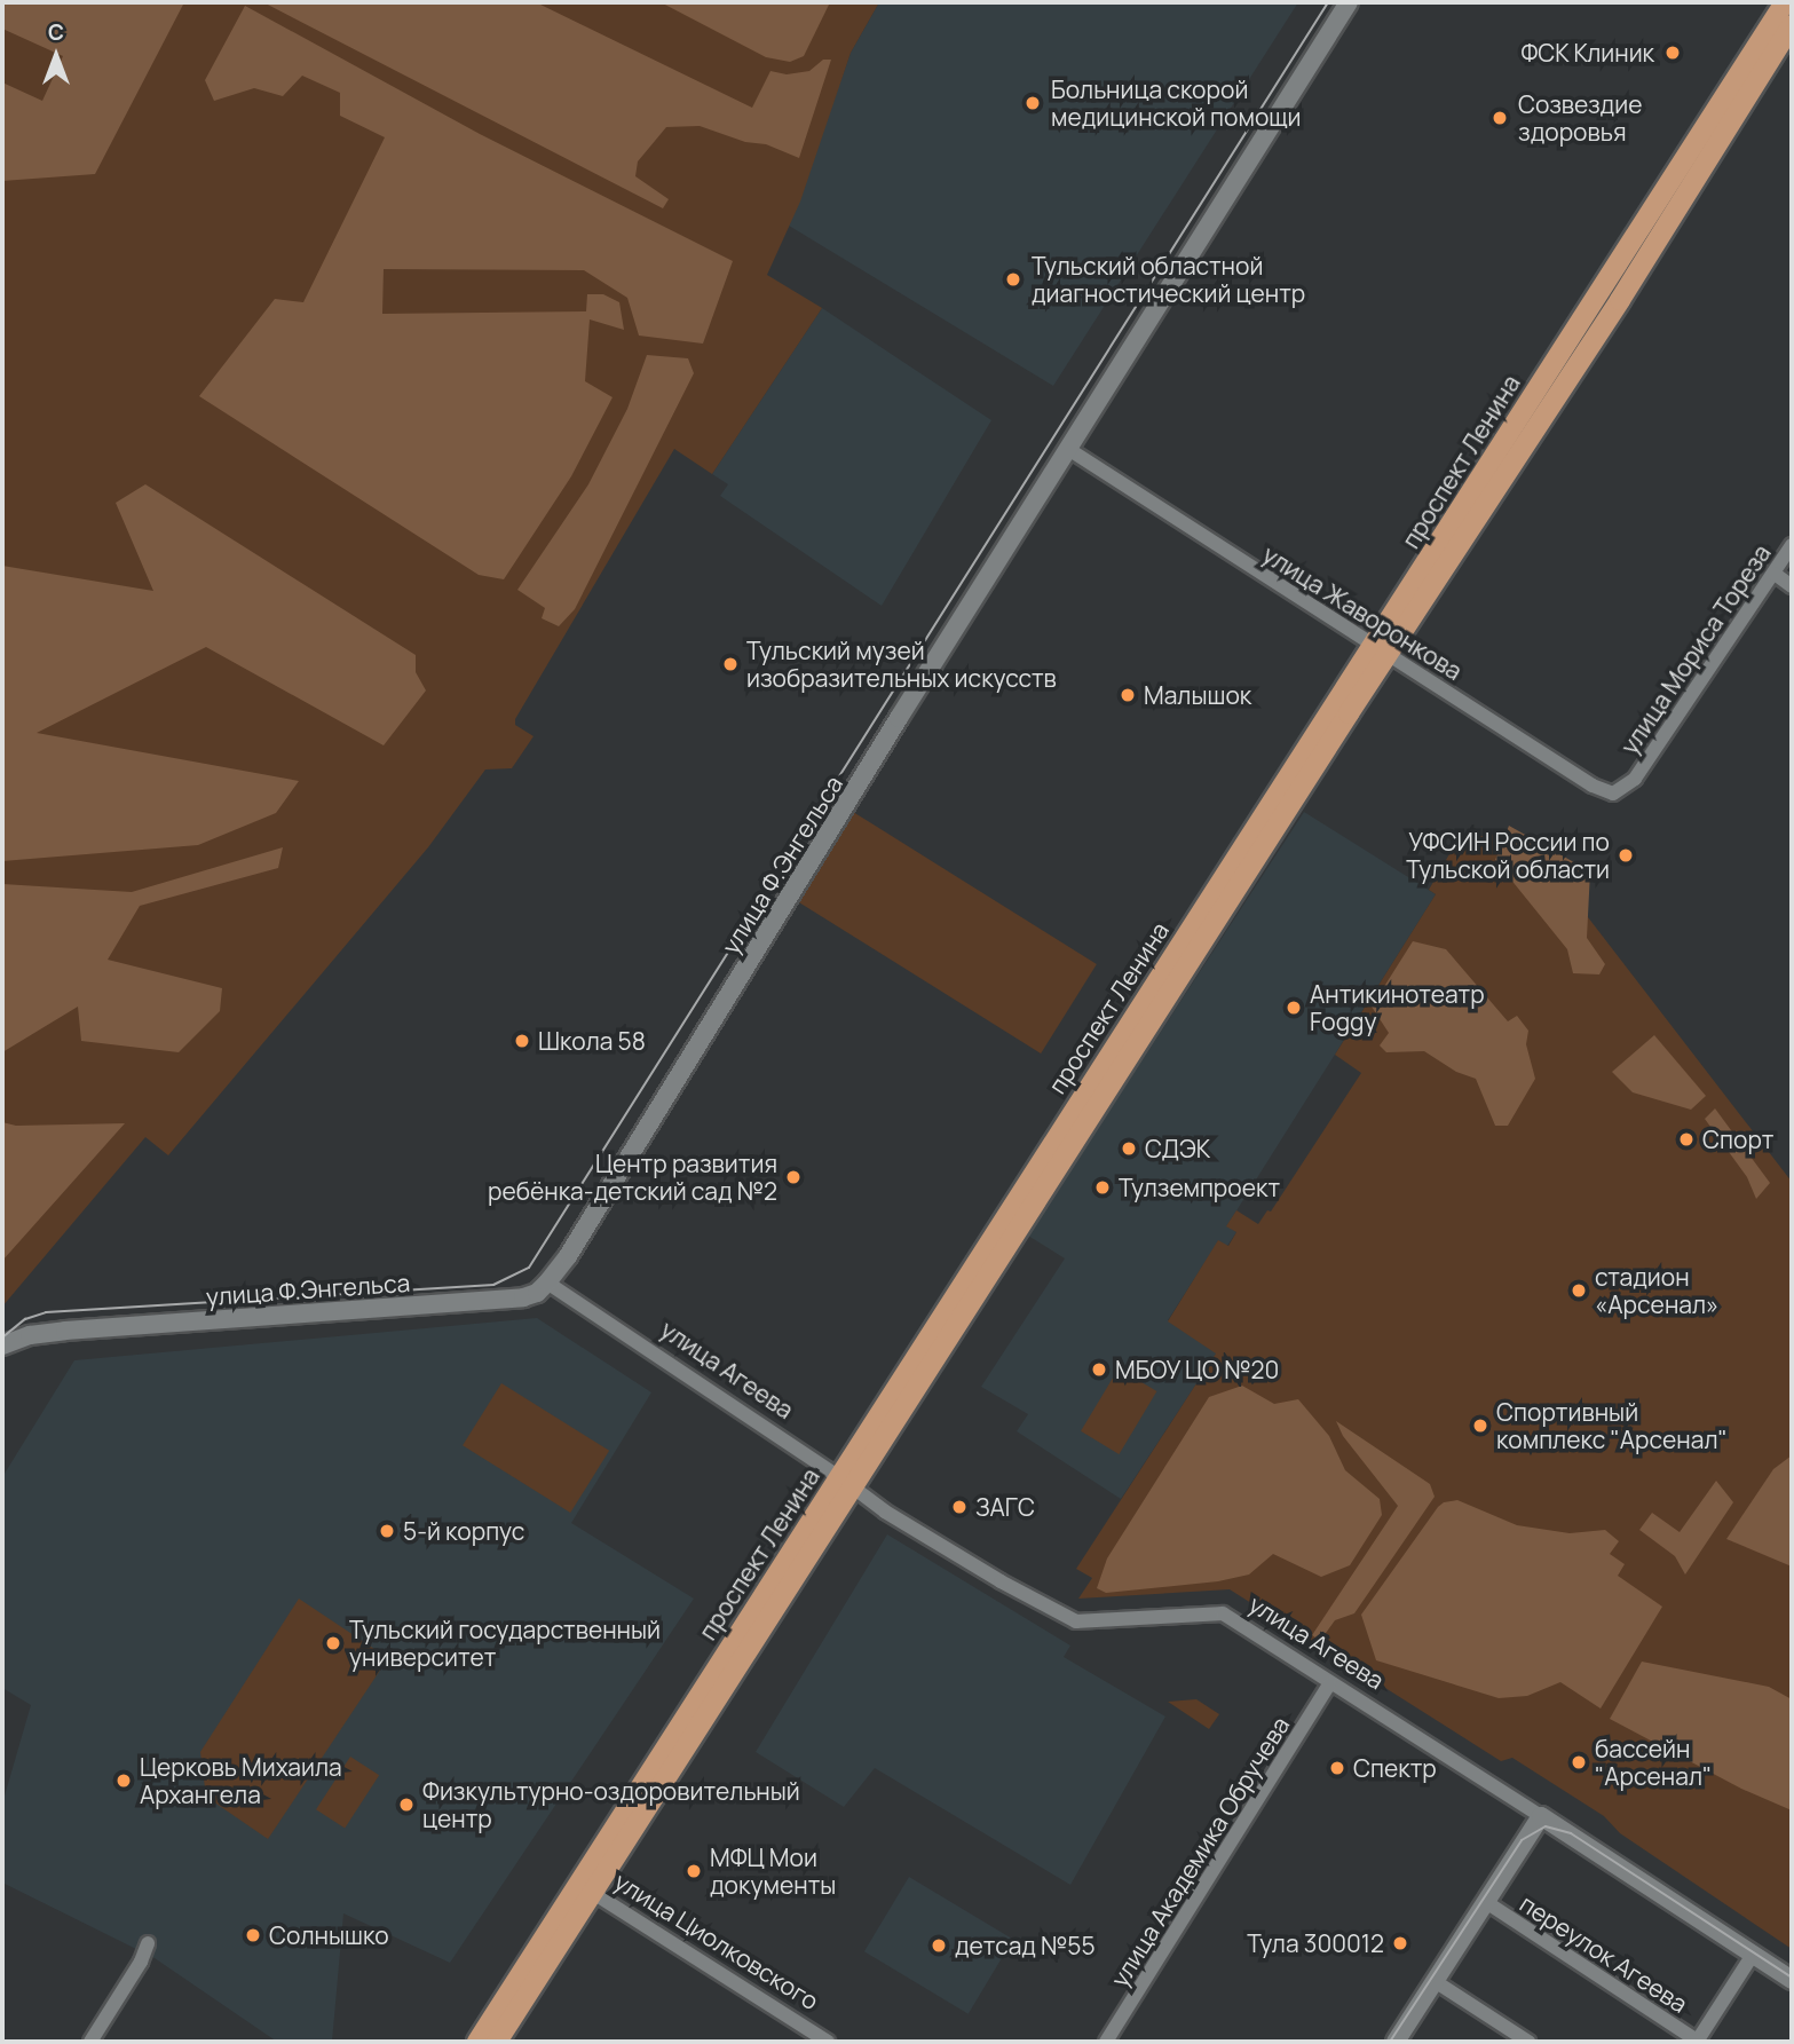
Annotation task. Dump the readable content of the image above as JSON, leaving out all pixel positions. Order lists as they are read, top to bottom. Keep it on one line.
{"streets":{"main road":["проспект Ленина"],"street":["улица Жаворонкова","улица Мориса Тореза","улица Ф.Энгельса","улица Агеева","улица Академика Обручева","улица Циолковского","переулок Агеева"]},"crossings":[["проспект Ленина","улица Жаворонкова"],["проспект Ленина","улица Агеева"],["проспект Ленина","улица Циолковского"],["улица Жаворонкова","улица Мориса Тореза"],["улица Жаворонкова","улица Ф.Энгельса"],["улица Ф.Энгельса","улица Агеева"],["улица Агеева","улица Академика Обручева"]],"places":["ФСК Клиник","Больница скорой медицинской помощи","Созвездие здоровья","Тульский областной диагностический центр","Тульский музей изобразительных искусств","Малышок","УФСИН России по Тульской области","Антикинотеатр Foggy","Школа 58","Спорт","СДЭК","Центр развития ребёнка-детский сад №2","Тулземпроект","стадион «Арсенал»","МБОУ ЦО №20","Спортивный комплекс \"Арсенал\"","ЗАГС","5-й корпус","Тульский государственный университет","бассейн \"Арсенал\"","Спектр","Церковь Михаила Архангела","Физкультурно-оздоровительный центр","МФЦ Мои документы","Солнышко","Тула 300012","детсад №55"],"north":"top"}
